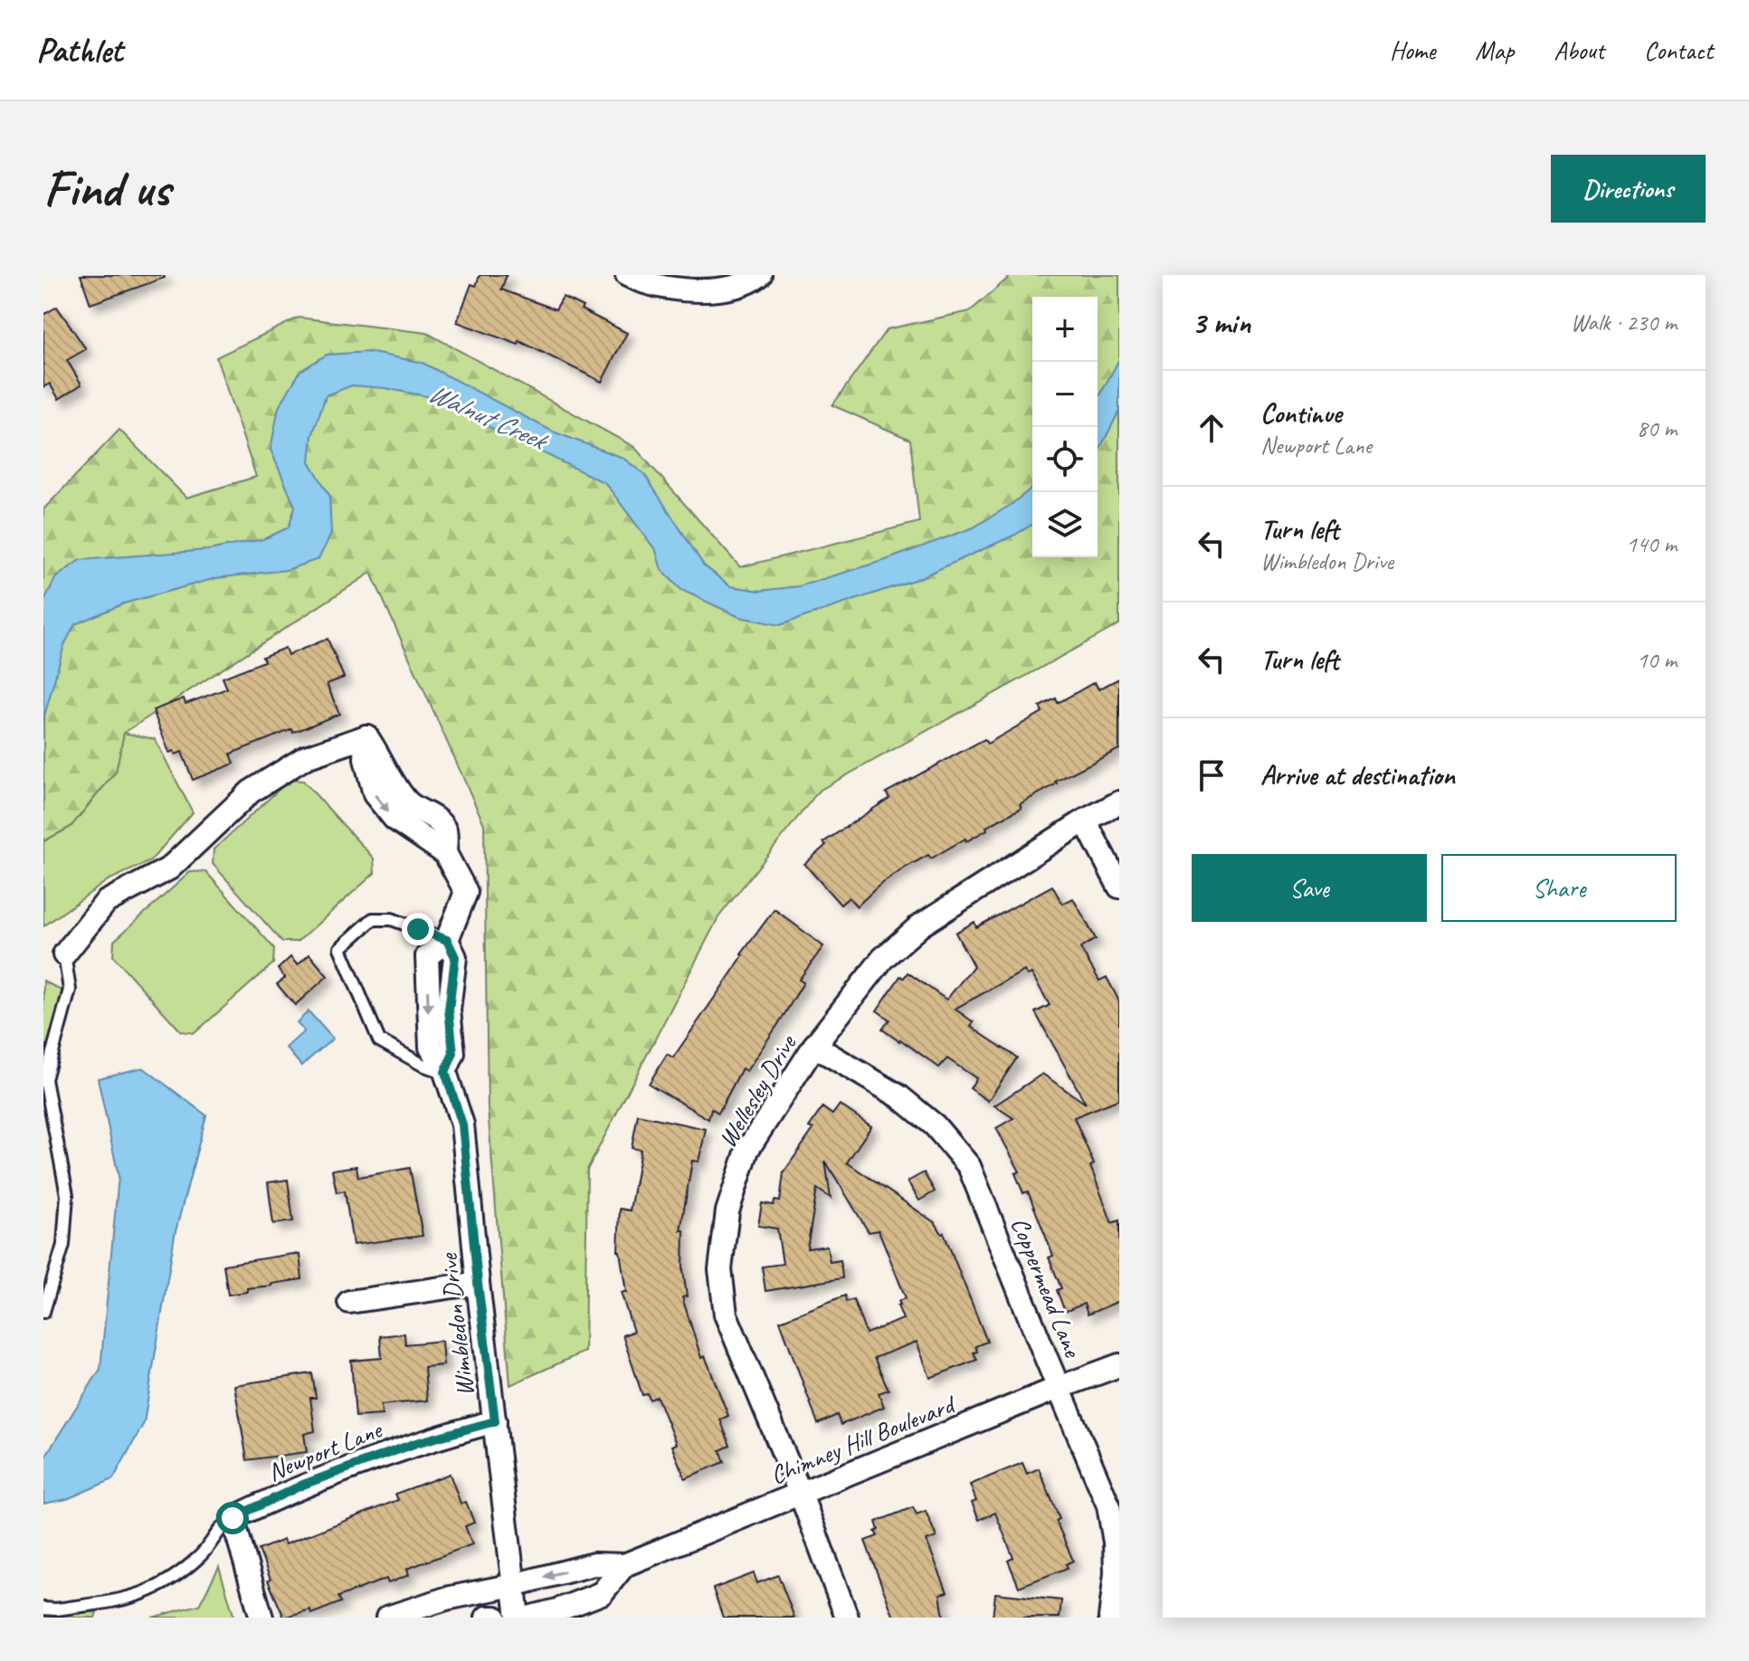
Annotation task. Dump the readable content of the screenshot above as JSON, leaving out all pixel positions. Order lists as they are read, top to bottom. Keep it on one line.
{"streets":{"street":["Wellesley Drive","Coppermead Lane","Wimbledon Drive","Chimney Hill Boulevard","Newport Lane"]},"crossings":[["Wellesley Drive","Coppermead Lane"],["Wellesley Drive","Chimney Hill Boulevard"],["Coppermead Lane","Chimney Hill Boulevard"],["Wimbledon Drive","Chimney Hill Boulevard"],["Wimbledon Drive","Newport Lane"]],"water":["Walnut Creek"],"page":{"header":"Pathlet","nav":["Home","Map","About","Contact"],"buttons":["Directions",["Save","Share"]],"title":"Find us","heading":["3 min","Walk · 230 m"],"map_buttons":["+","−"],"list":[["Continue","Newport Lane","80 m"],["Turn left","Wimbledon Drive","140 m"],["Turn left","10 m"],"Arrive at destination"]}}
